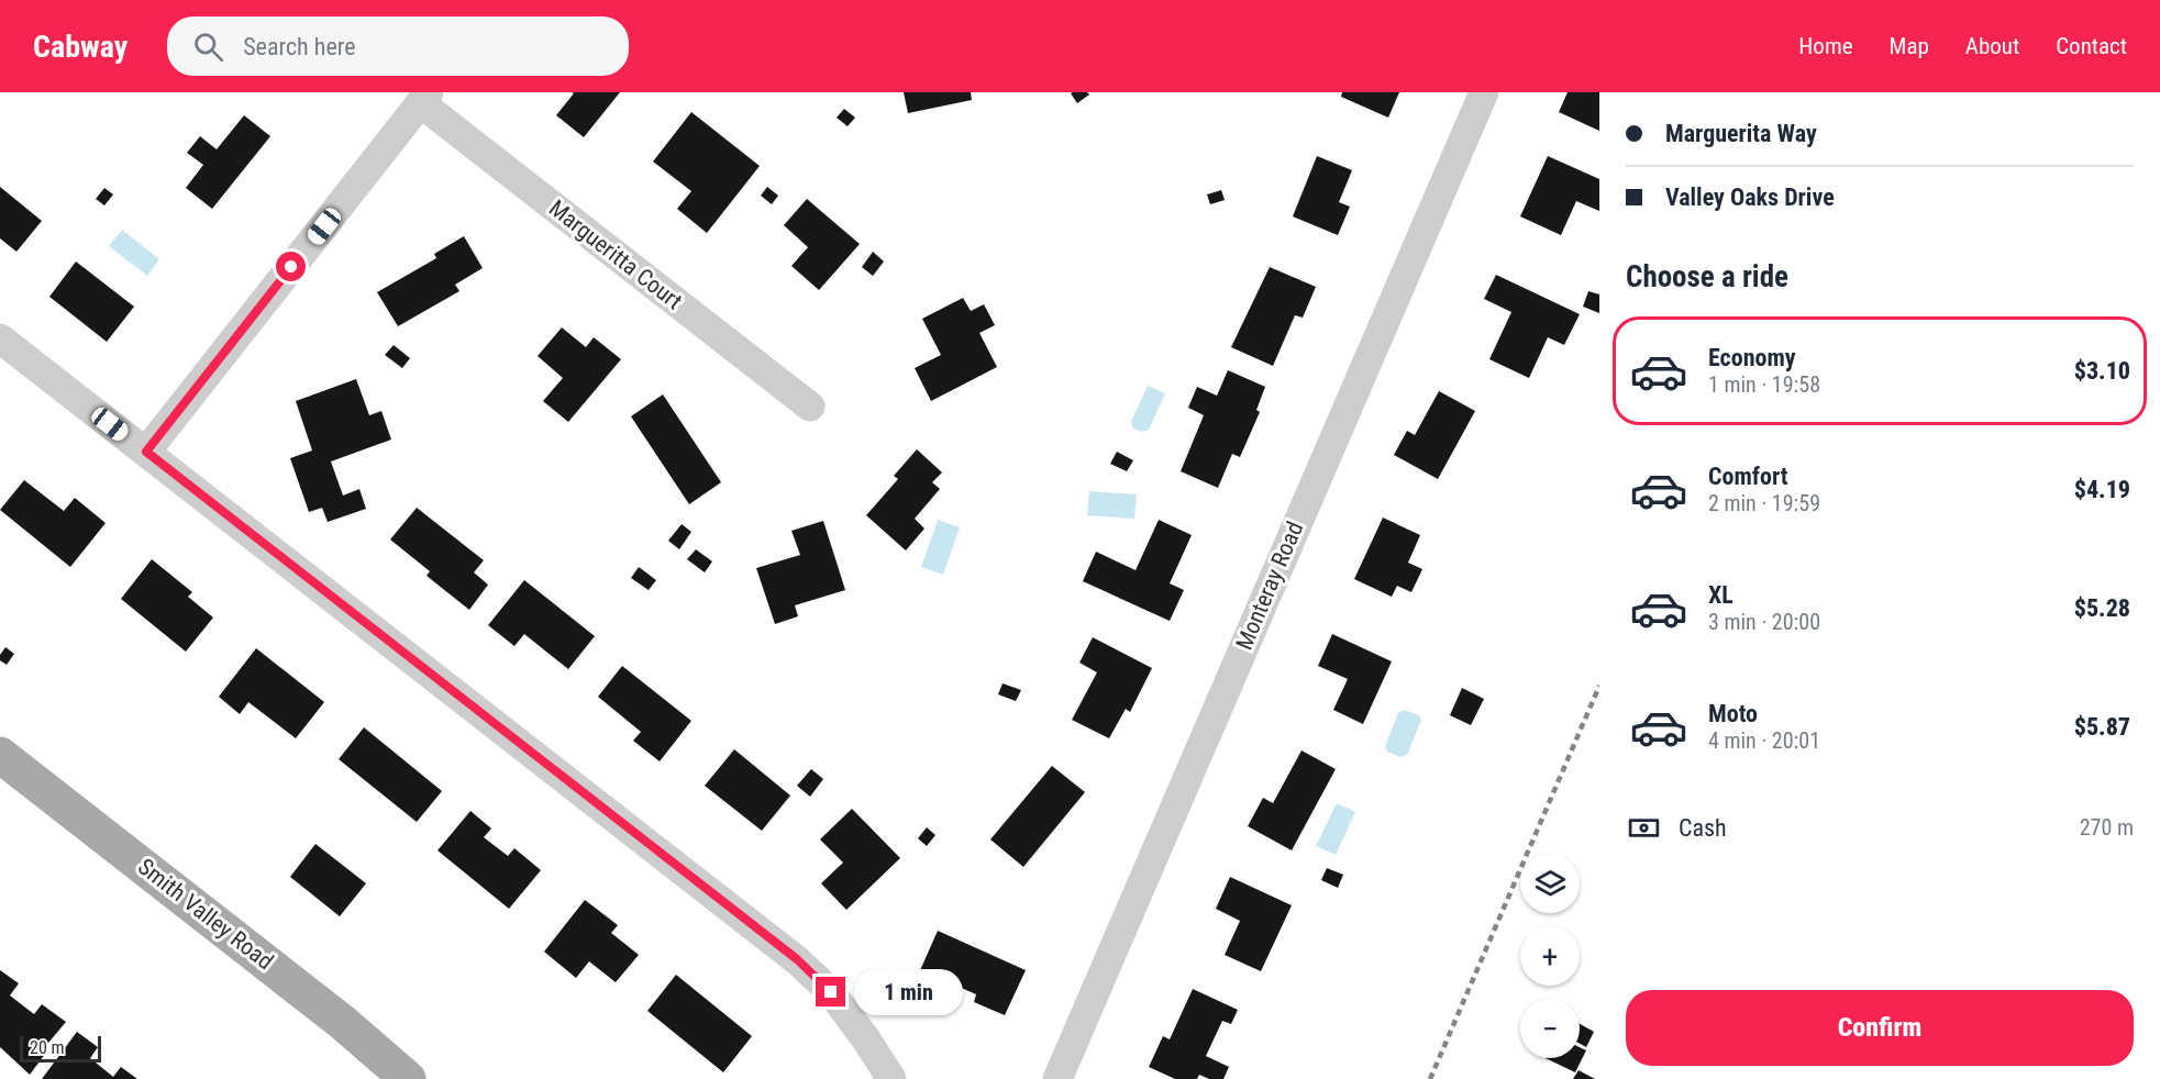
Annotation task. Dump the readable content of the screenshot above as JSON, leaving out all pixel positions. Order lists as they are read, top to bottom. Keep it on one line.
{"streets":{"main road":["Smith Valley Road"],"street":["Margueritta Court","Monteray Road"]},"scale_bar":"20 m","page":{"header":"Cabway","search":"Search here","nav":["Home","Map","About","Contact"],"banner":["Marguerita Way","Valley Oaks Drive"],"heading":"Choose a ride","list":[{"name":"Economy","note":"1 min · 19:58","value":"$3.10"},{"name":"Comfort","note":"2 min · 19:59","value":"$4.19"},{"name":"XL","note":"3 min · 20:00","value":"$5.28"},{"name":"Moto","note":"4 min · 20:01","value":"$5.87"}],"pay":["Cash","270 m"],"map_buttons":["+","−"],"bubble":"1 min","buttons":"Confirm","scale":"20 m"}}
